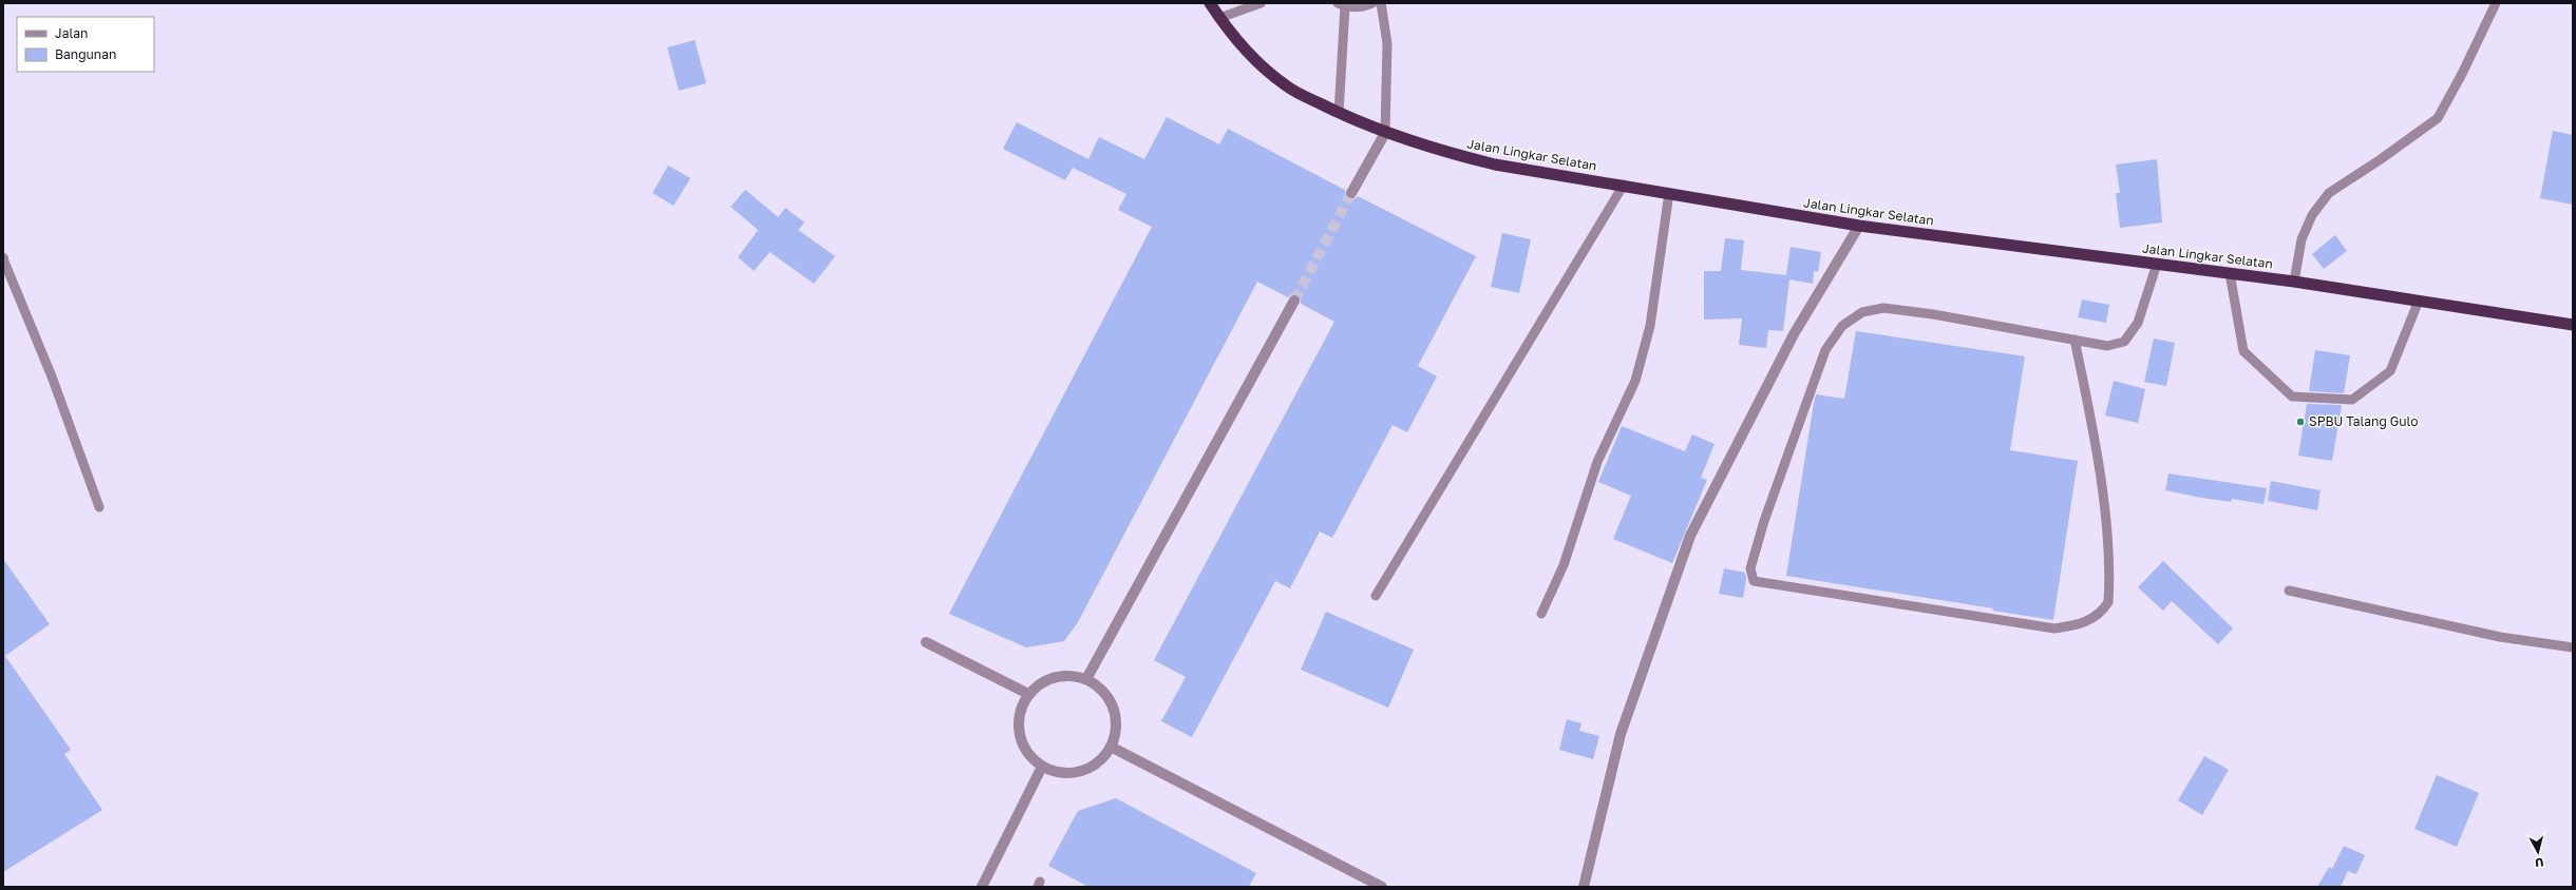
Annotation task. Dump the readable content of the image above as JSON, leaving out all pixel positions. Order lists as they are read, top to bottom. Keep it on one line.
{"streets":{"highway":["Jalan Lingkar Selatan"]},"places":["SPBU Talang Gulo"],"legend":["Jalan","Bangunan"],"north":"bottom"}
